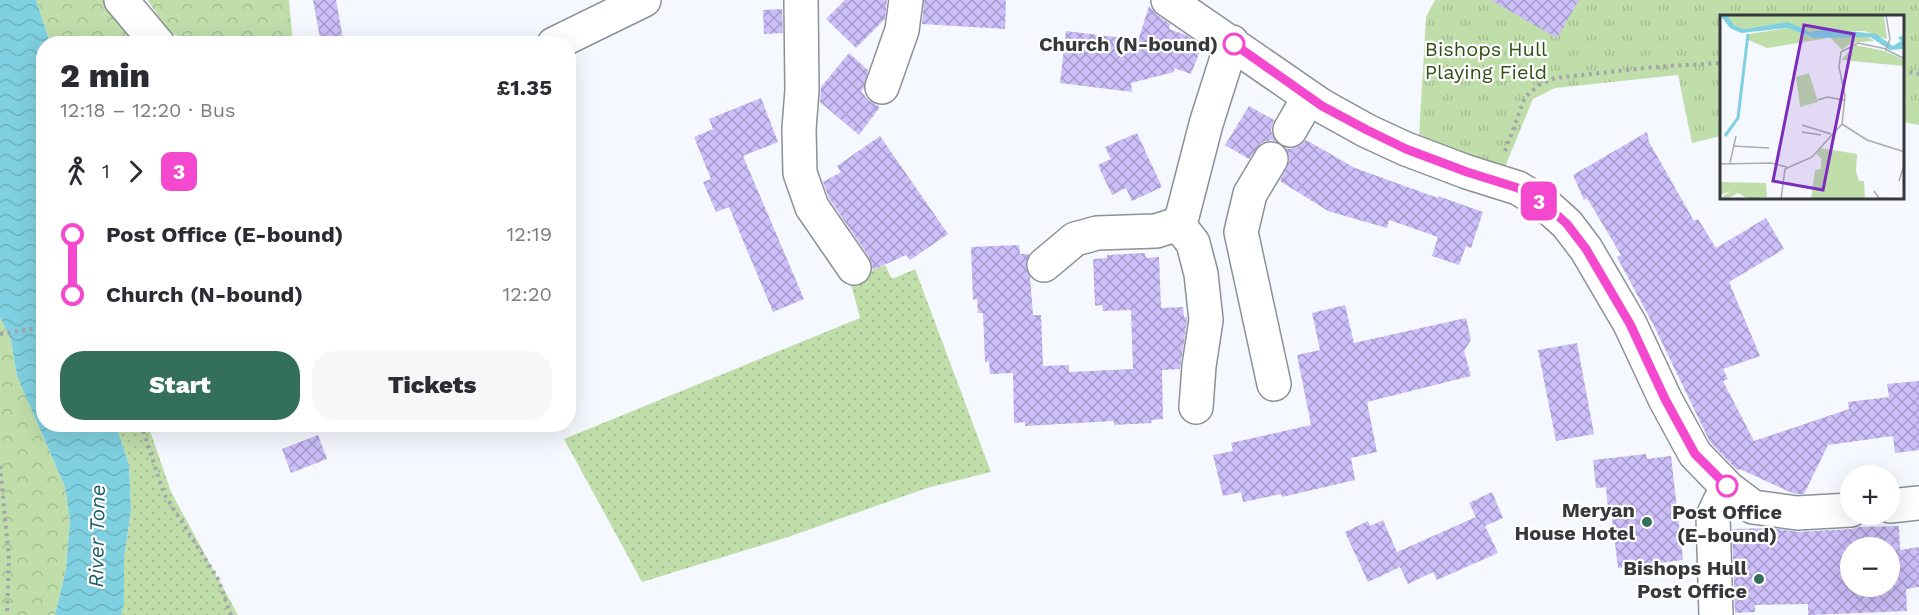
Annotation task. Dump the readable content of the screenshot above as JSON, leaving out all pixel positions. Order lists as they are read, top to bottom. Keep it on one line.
{"water":["River Tone"],"parks":["Bishops Hull Playing Field"],"places":["Church (N-bound)","Post Office (E-bound)","Meryan House Hotel","Bishops Hull Post Office"],"lines":["bus line 3"],"page":{"on_map":"3","heading":["2 min","12:18 – 12:20 · Bus","£1.35"],"legs":["1","3"],"list":[{"name":"Post Office (E-bound)","value":"12:19"},{"name":"Church (N-bound)","value":"12:20"}],"buttons":["Start","Tickets"],"map_buttons":["+","−"]}}
